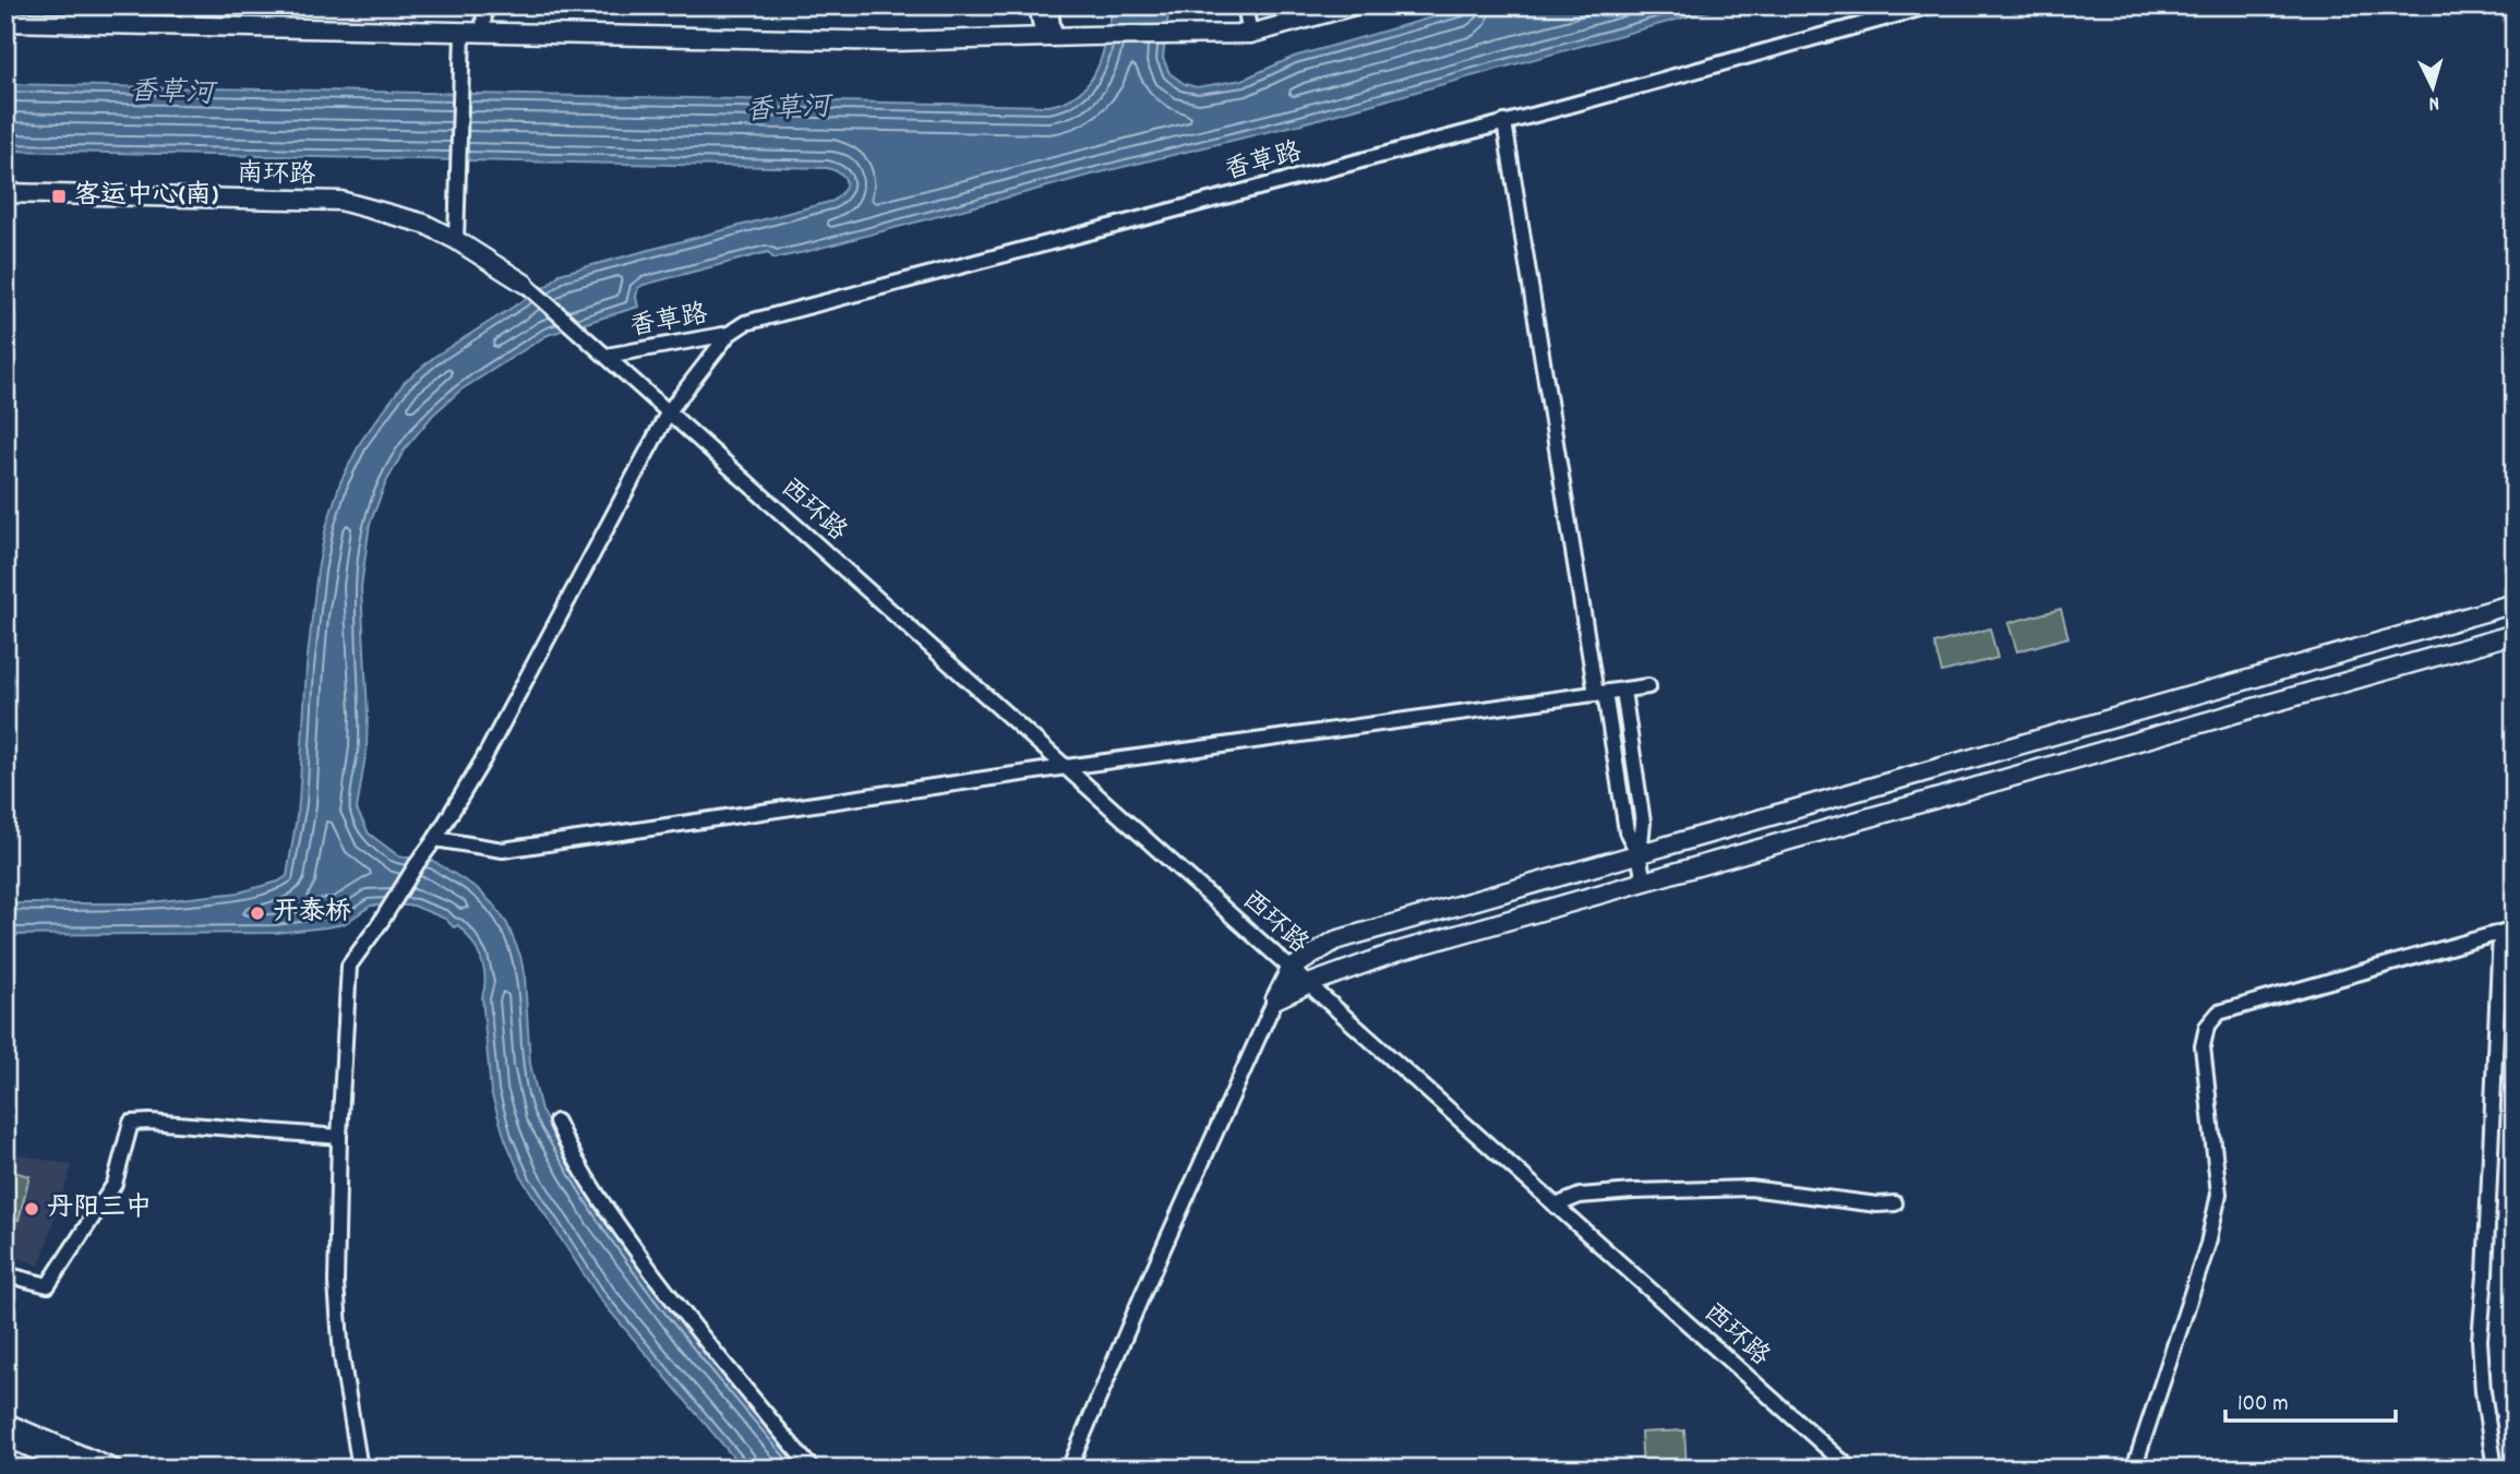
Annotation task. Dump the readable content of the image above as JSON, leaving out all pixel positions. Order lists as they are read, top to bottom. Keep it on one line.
{"streets":{"main road":["南环路"],"street":["香草路","西环路"]},"water":["香草河"],"places":{"transit":["客运中心(南)"],"other":["开泰桥","丹阳三中"]},"scale_bar":"100 m","north":"bottom"}
